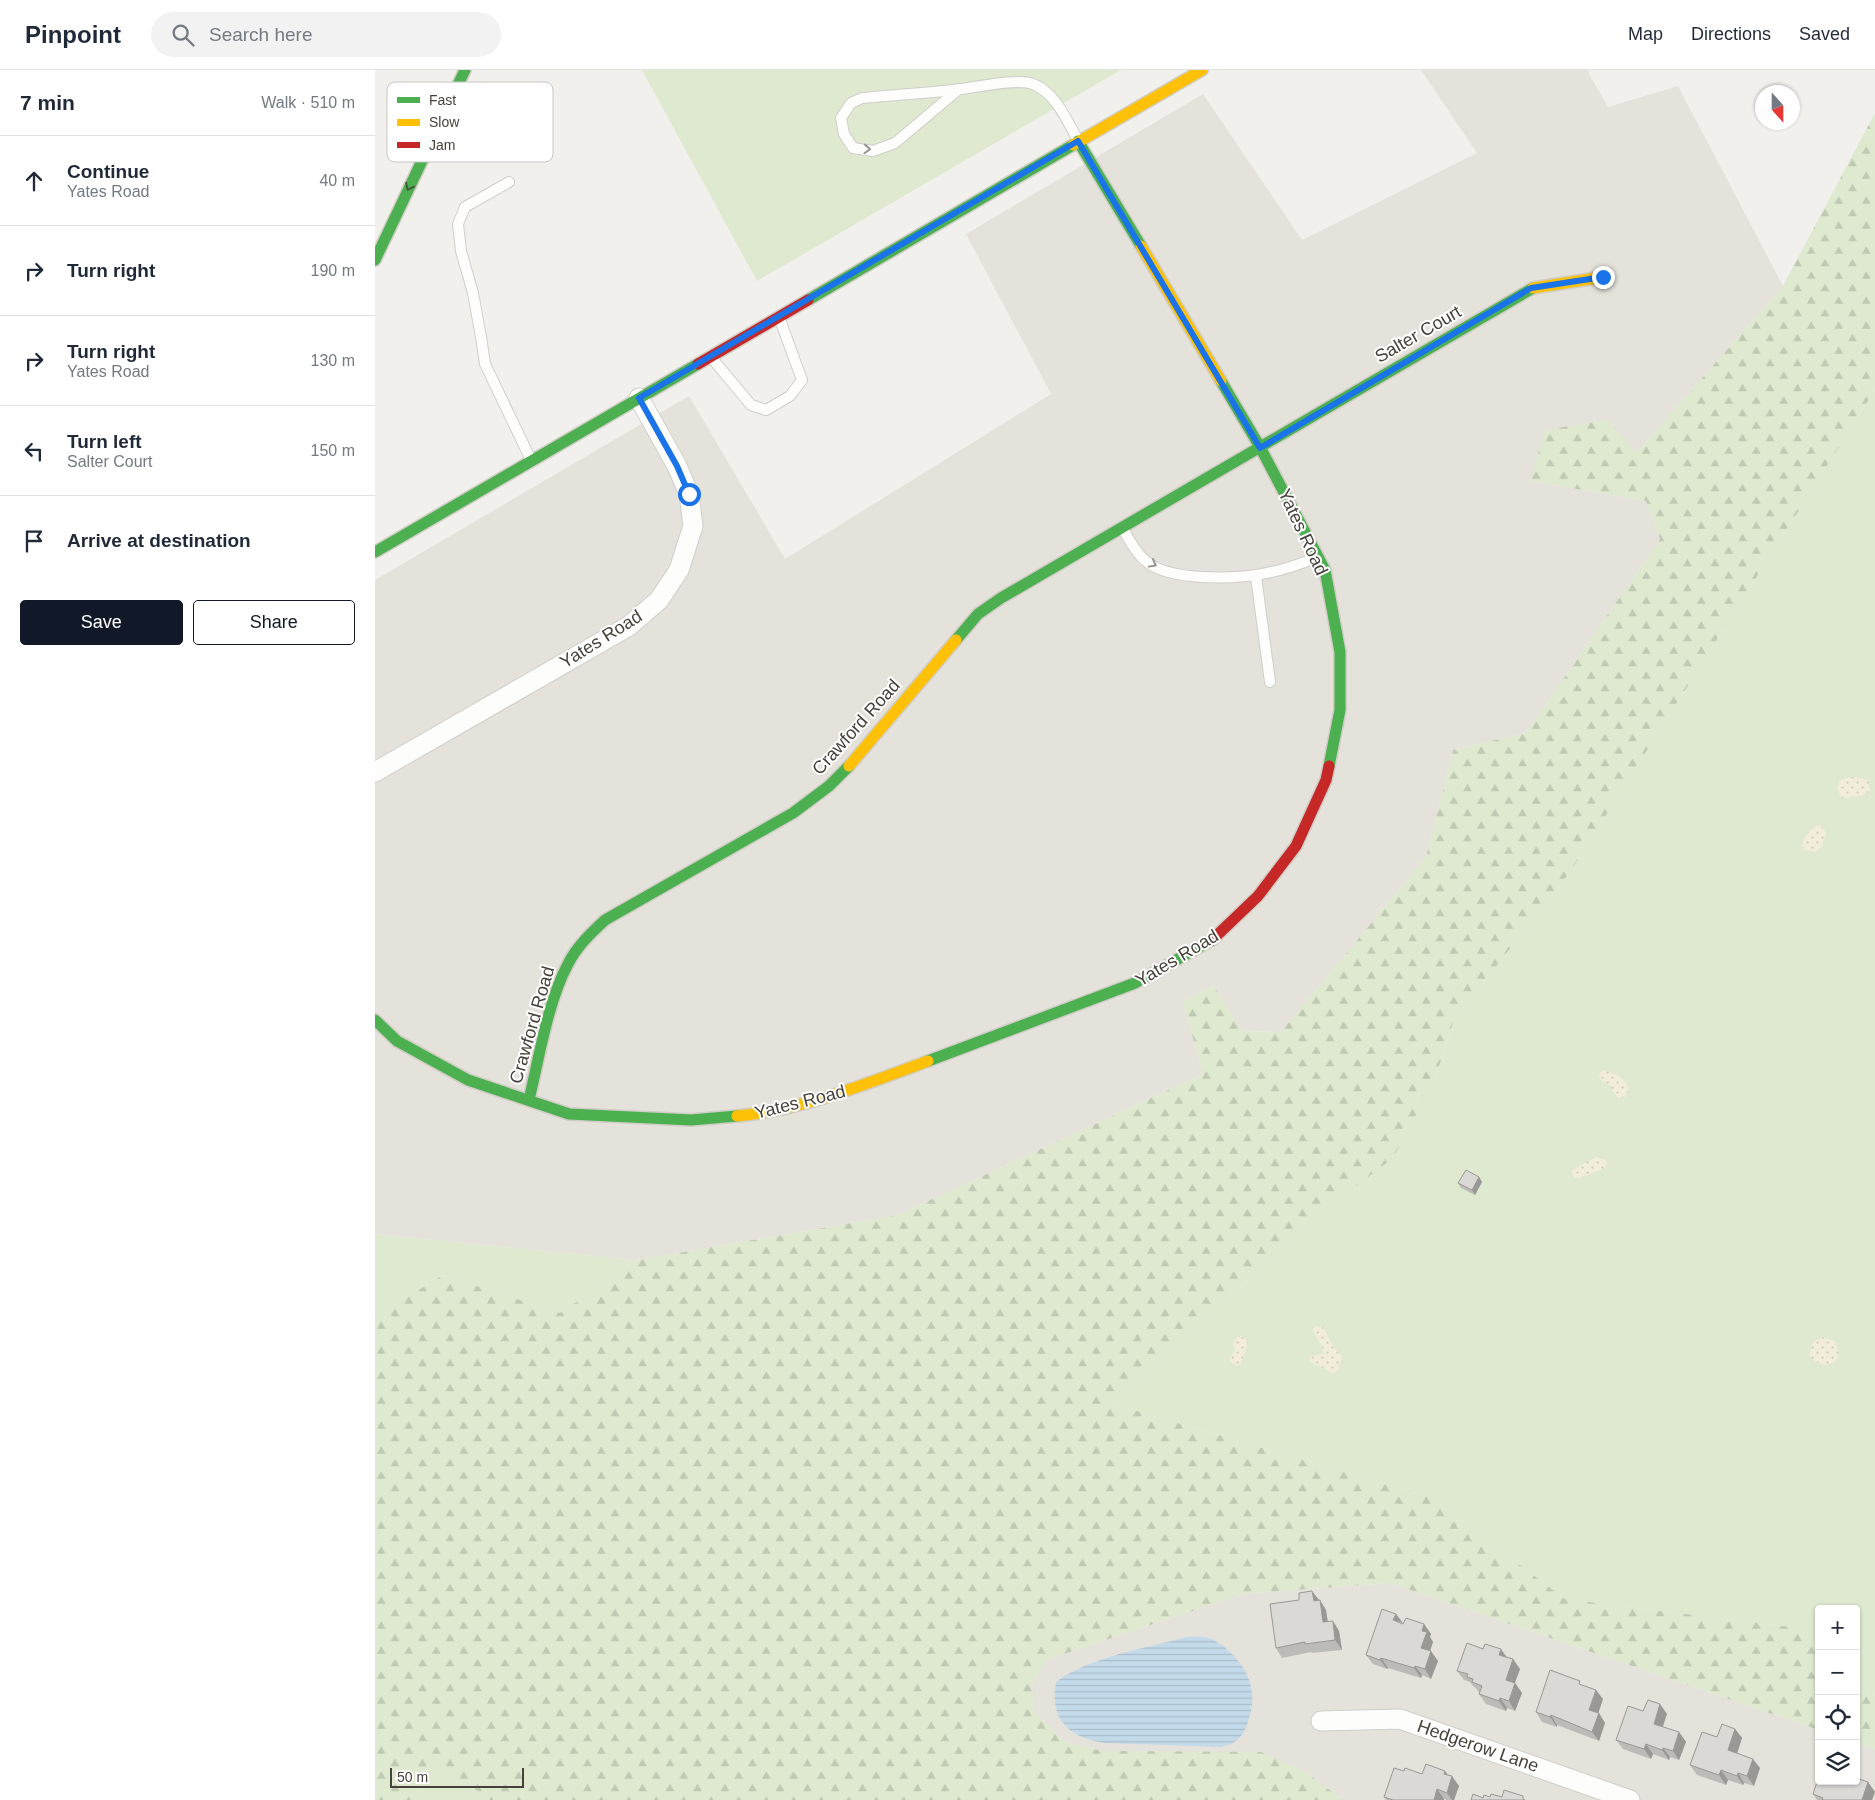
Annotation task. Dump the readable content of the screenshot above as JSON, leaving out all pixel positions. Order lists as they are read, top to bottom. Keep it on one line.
{"streets":{"main road":["Salter Court","Yates Road","Crawford Road"],"street":["Hedgerow Lane"]},"crossings":[["Salter Court","Yates Road"],["Salter Court","Crawford Road"],["Yates Road","Crawford Road"]],"legend":["Fast","Slow","Jam"],"scale_bar":"50 m","north":"bottom","page":{"header":"Pinpoint","search":"Search here","nav":["Map","Directions","Saved"],"heading":["7 min","Walk · 510 m"],"list":[["Continue","Yates Road","40 m"],["Turn right","190 m"],["Turn right","Yates Road","130 m"],["Turn left","Salter Court","150 m"],"Arrive at destination"],"buttons":["Save","Share"],"map_buttons":["+","−"],"scale":"50 m"}}
